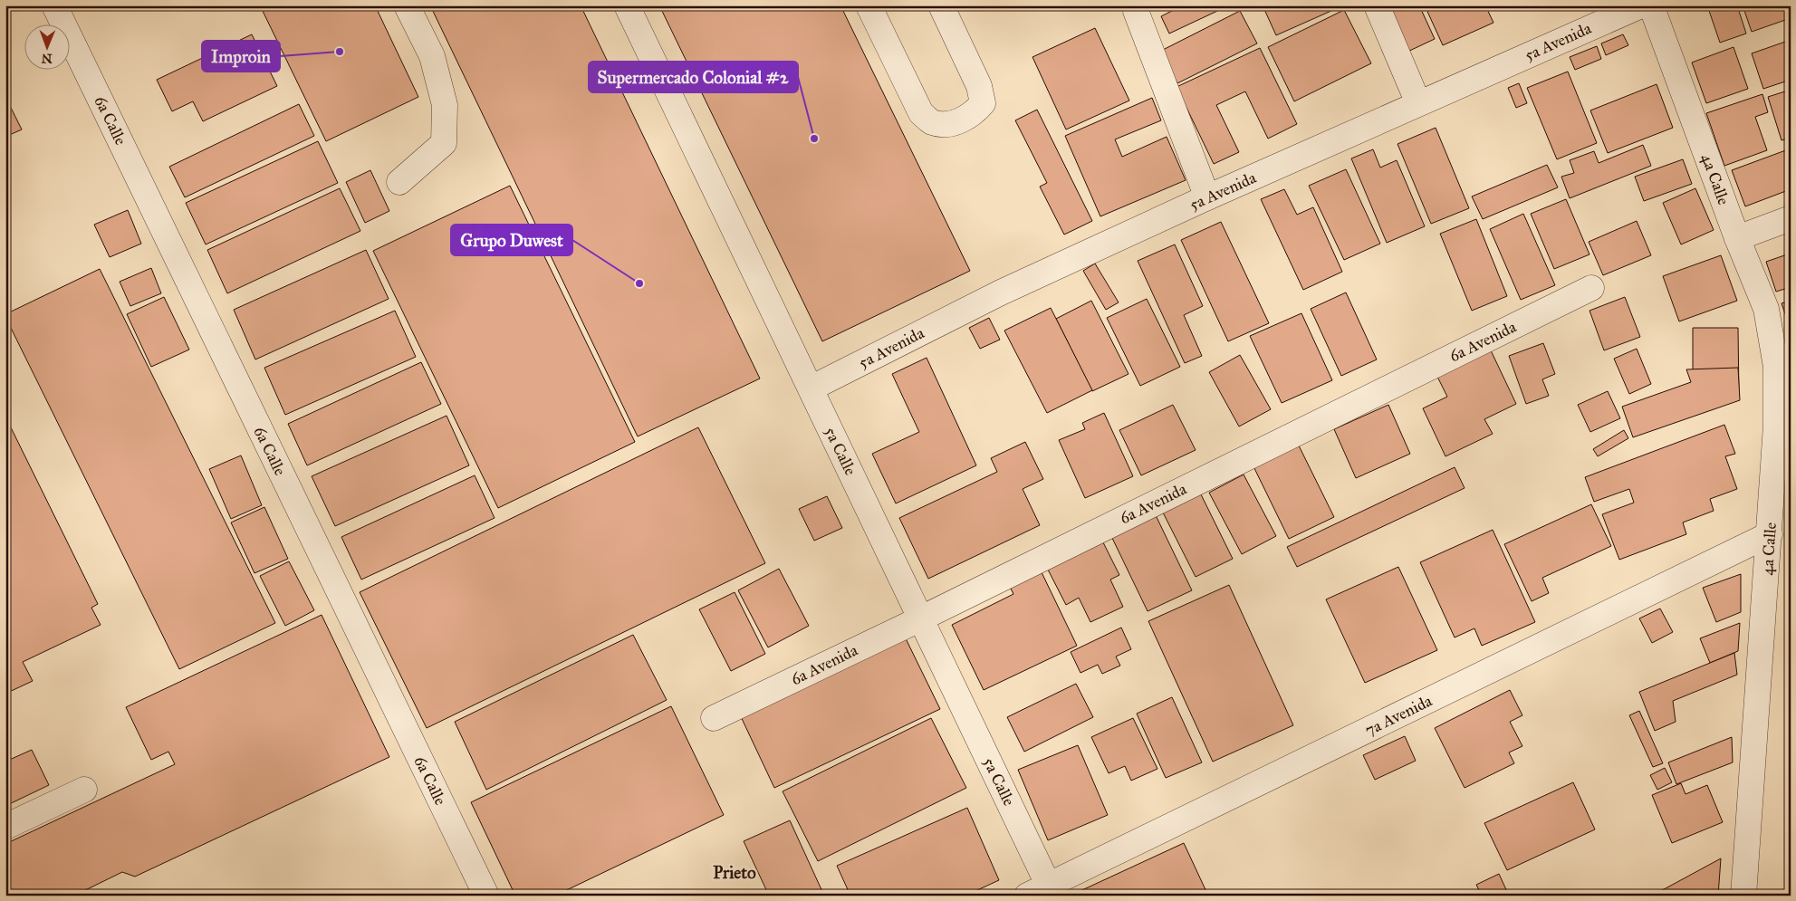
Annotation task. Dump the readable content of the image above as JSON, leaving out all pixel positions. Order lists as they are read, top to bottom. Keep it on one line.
{"streets":{"street":["5a Avenida","6a Calle","4a Calle","6a Avenida","5a Calle","7a Avenida"]},"crossings":[["5a Avenida","5a Calle"],["4a Calle","7a Avenida"],["6a Avenida","5a Calle"],["5a Calle","7a Avenida"]],"districts":["Prieto"],"places":["Improin","Supermercado Colonial #2","Grupo Duwest"],"north":"bottom"}
